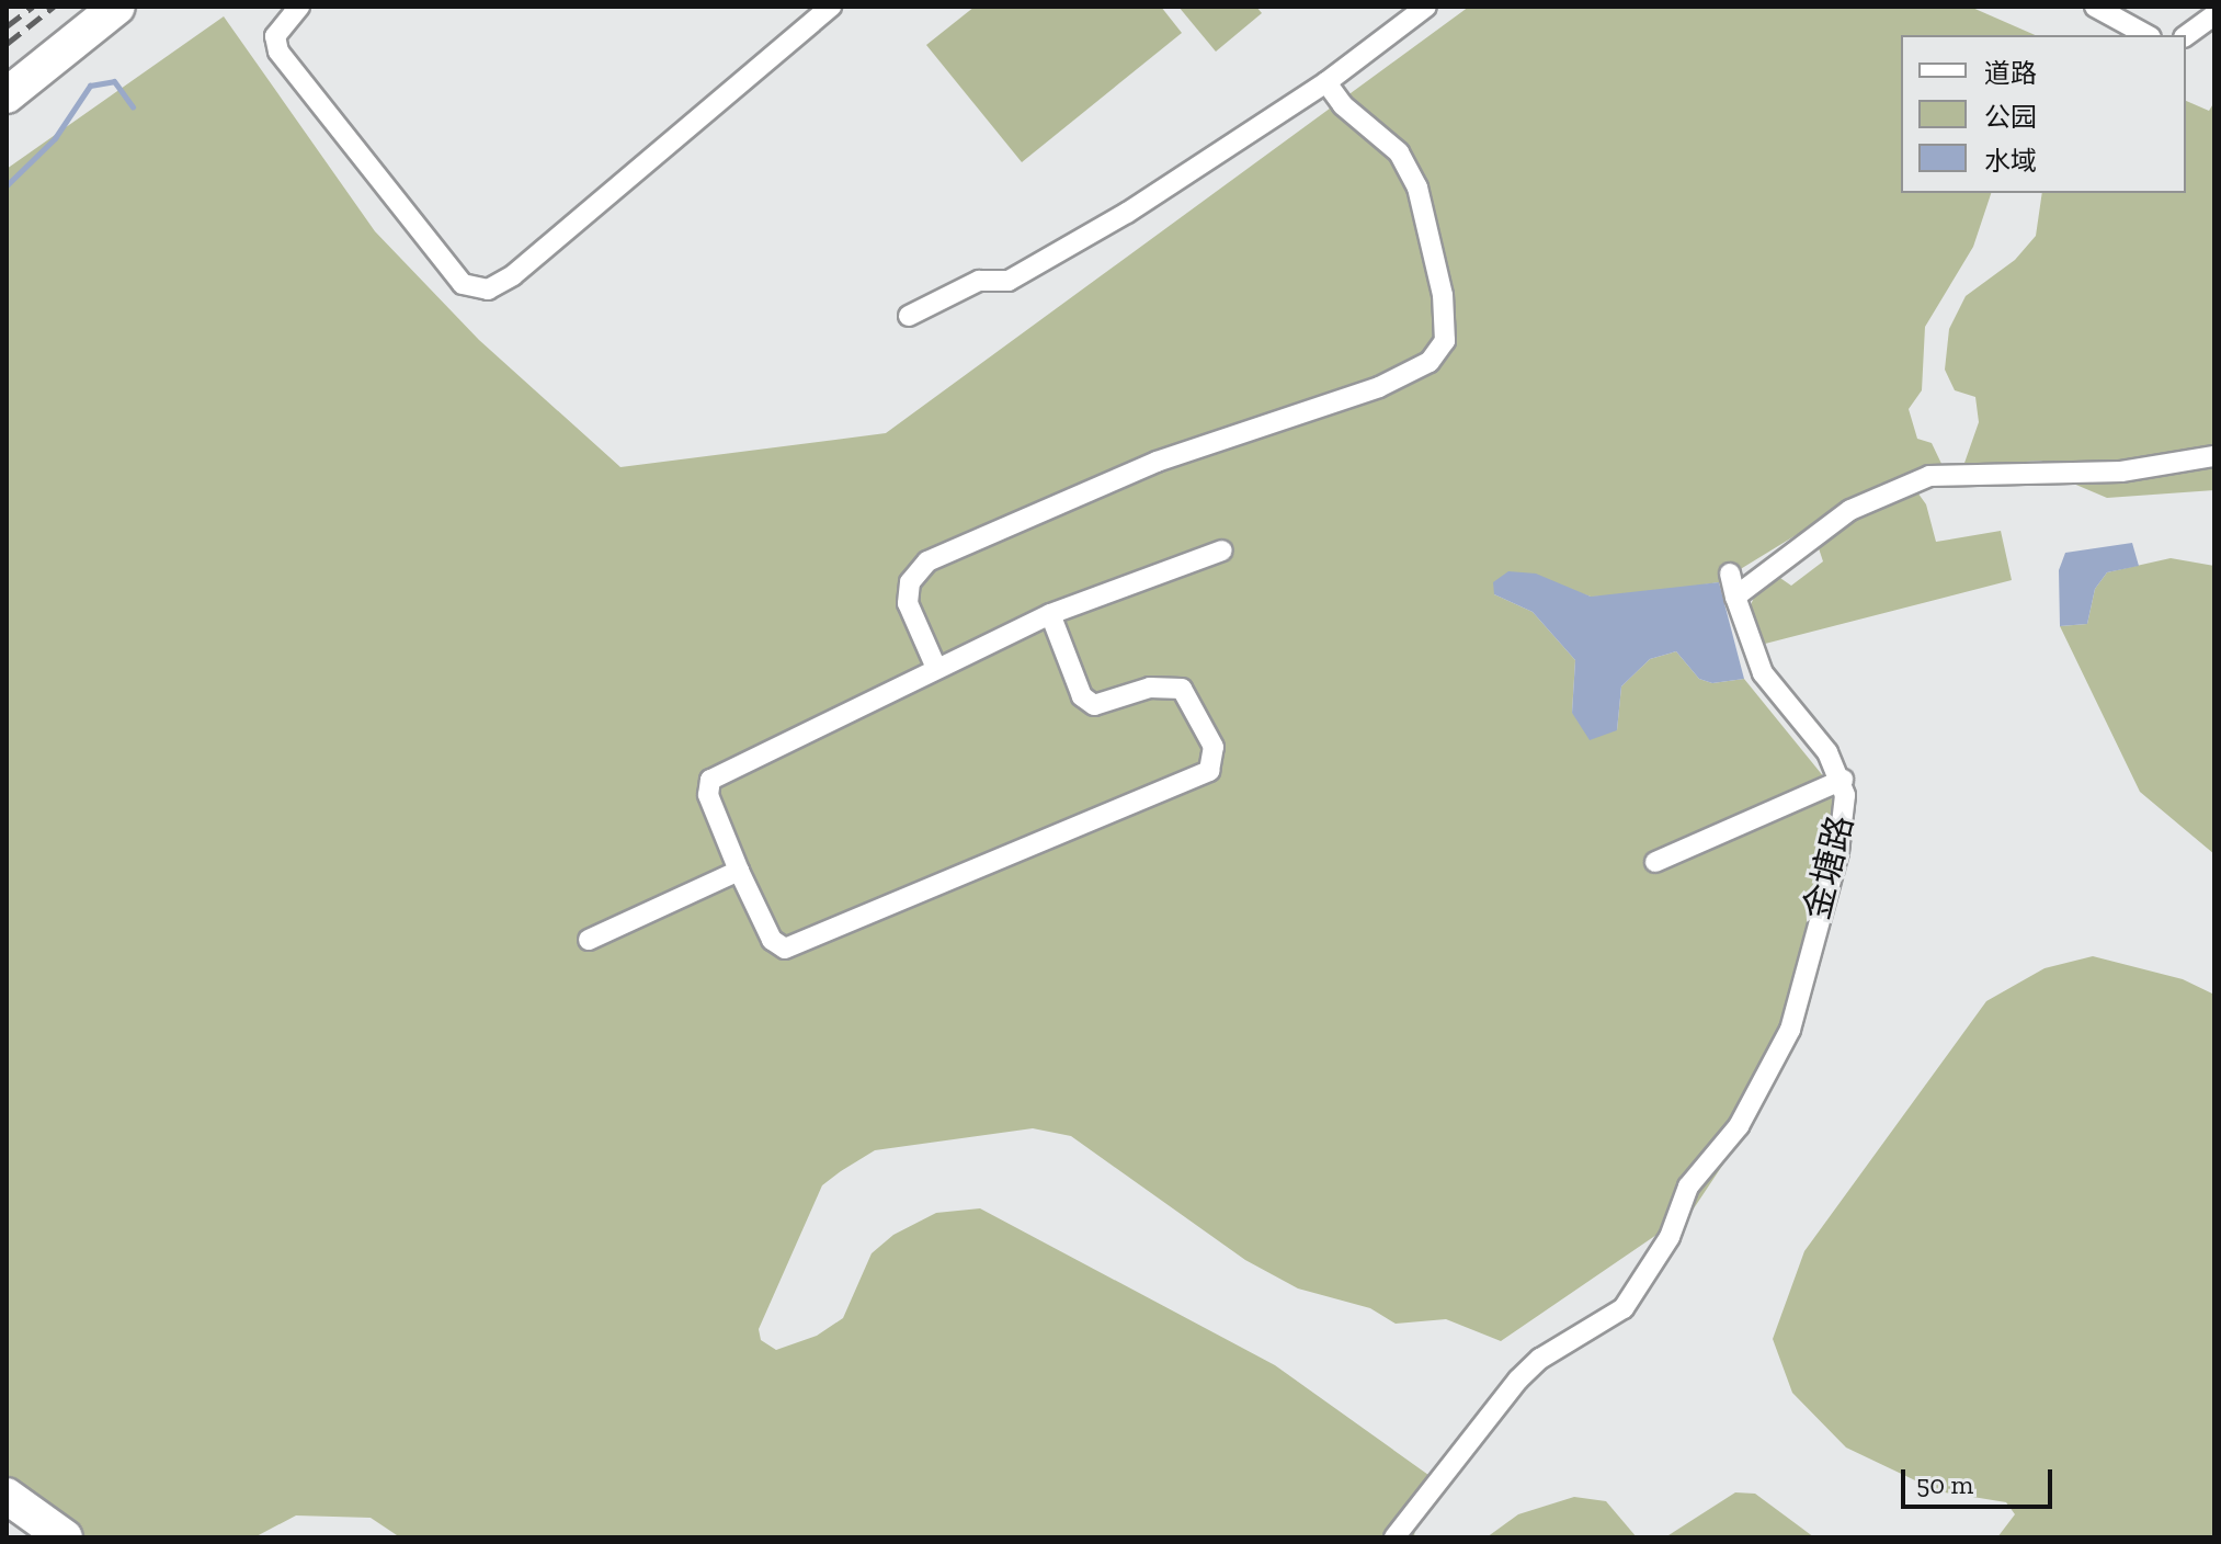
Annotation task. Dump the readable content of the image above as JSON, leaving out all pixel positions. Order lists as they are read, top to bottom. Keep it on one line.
{"streets":{"street":["金塘路"]},"legend":["道路","公园","水域"],"scale_bar":"50 m"}
